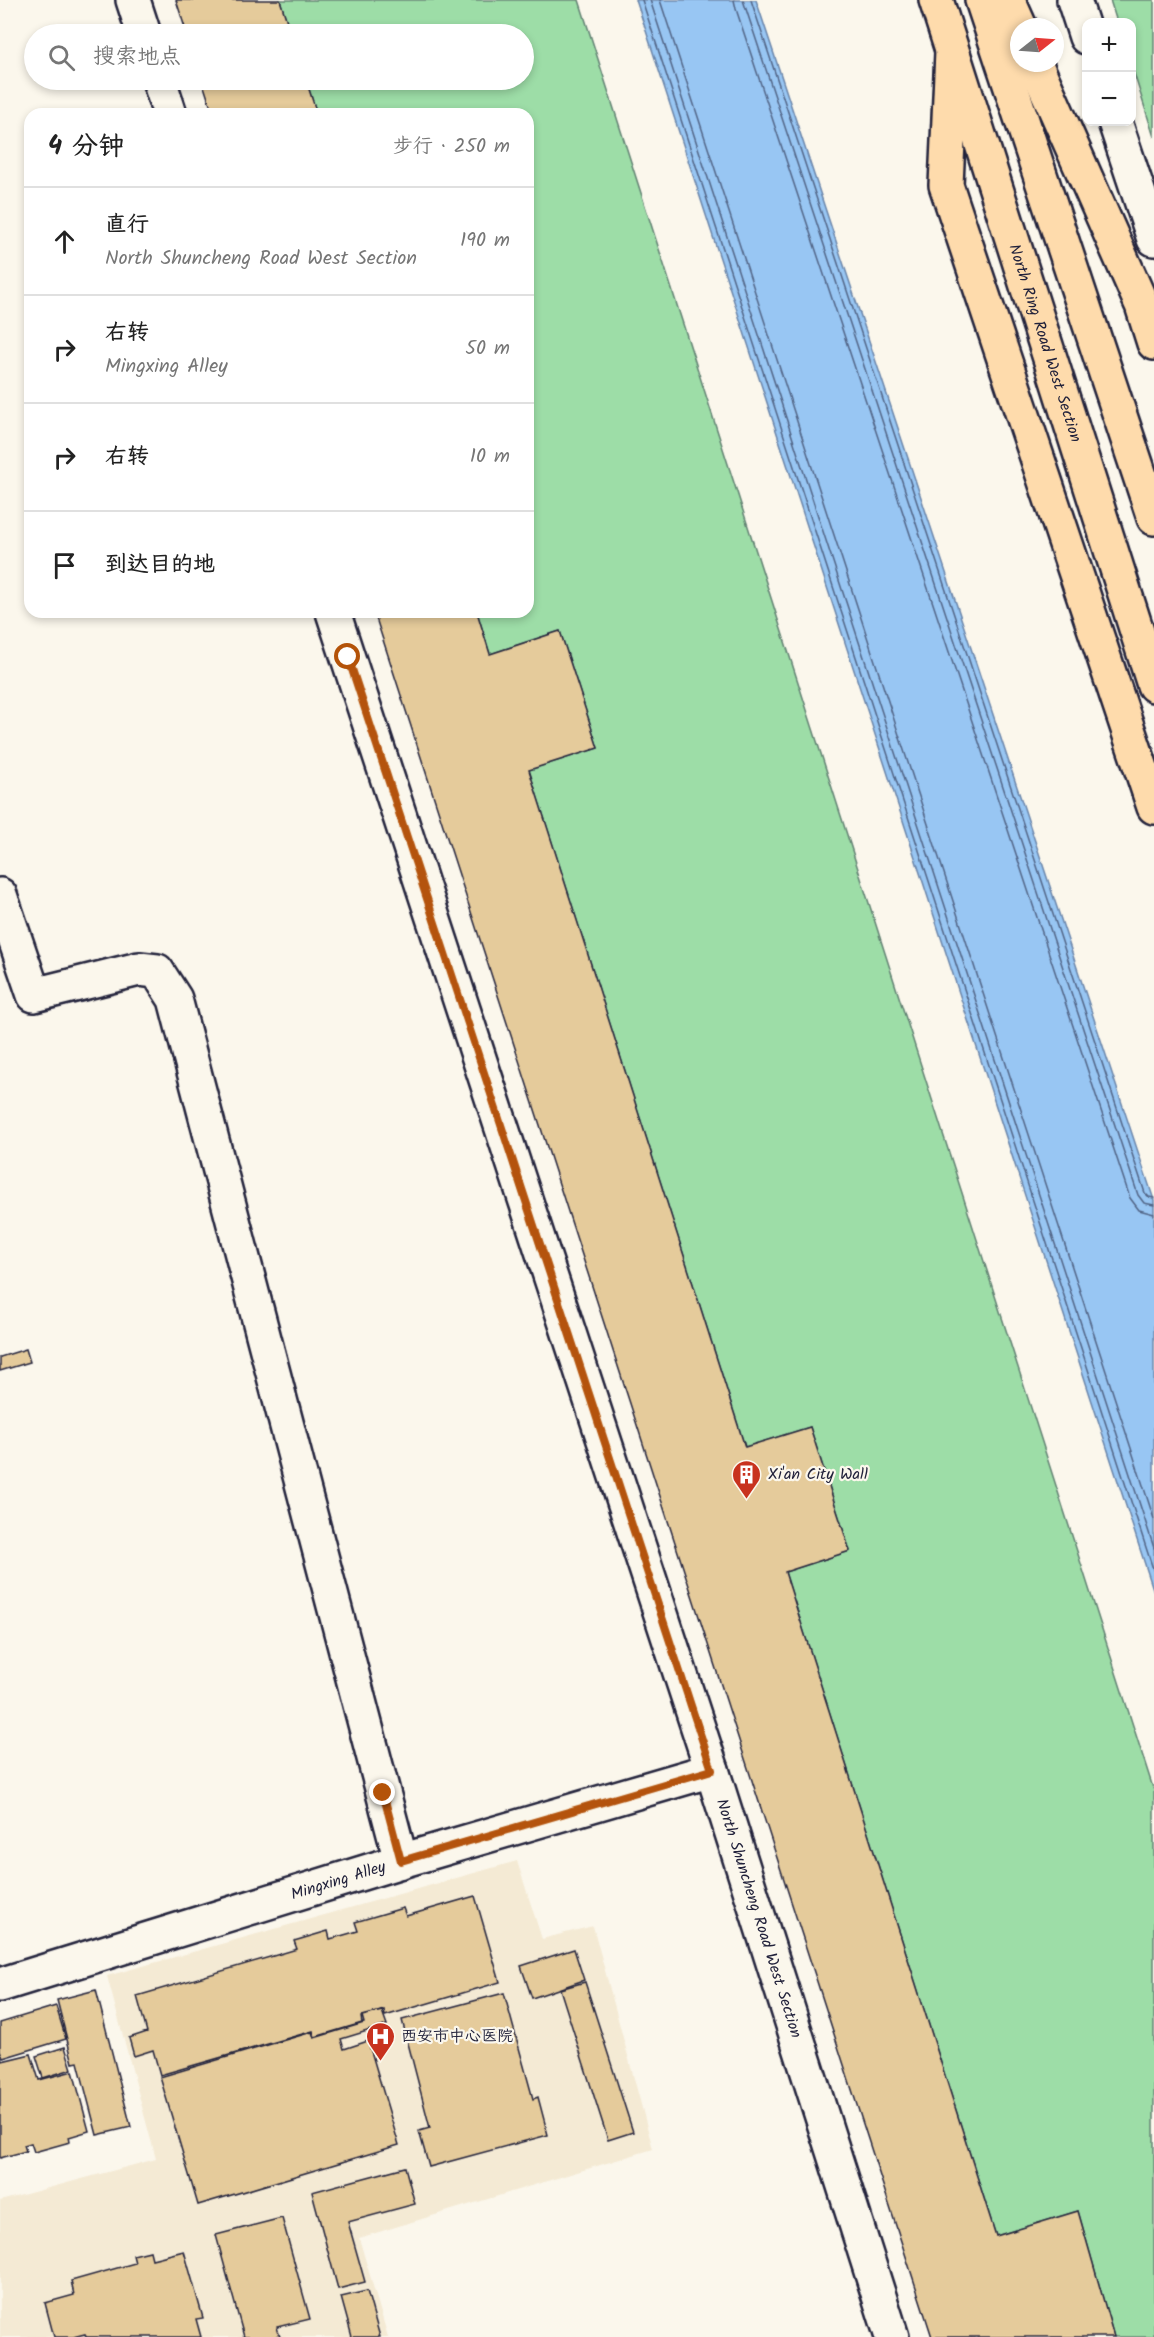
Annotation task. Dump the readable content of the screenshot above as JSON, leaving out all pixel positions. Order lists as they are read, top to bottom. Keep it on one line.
{"streets":{"main road":["North Ring Road West Section"],"street":["Mingxing Alley","North Shuncheng Road West Section"]},"crossings":[["Mingxing Alley","North Shuncheng Road West Section"]],"places":{"building":["Xi'an City Wall"],"hospital":["西安市中心医院"]},"north":"right","page":{"map_buttons":["+","−"],"search":"搜索地点","heading":["4 分钟","步行 · 250 m"],"list":[["直行","North Shuncheng Road West Section","190 m"],["右转","Mingxing Alley","50 m"],["右转","10 m"],"到达目的地"]}}
